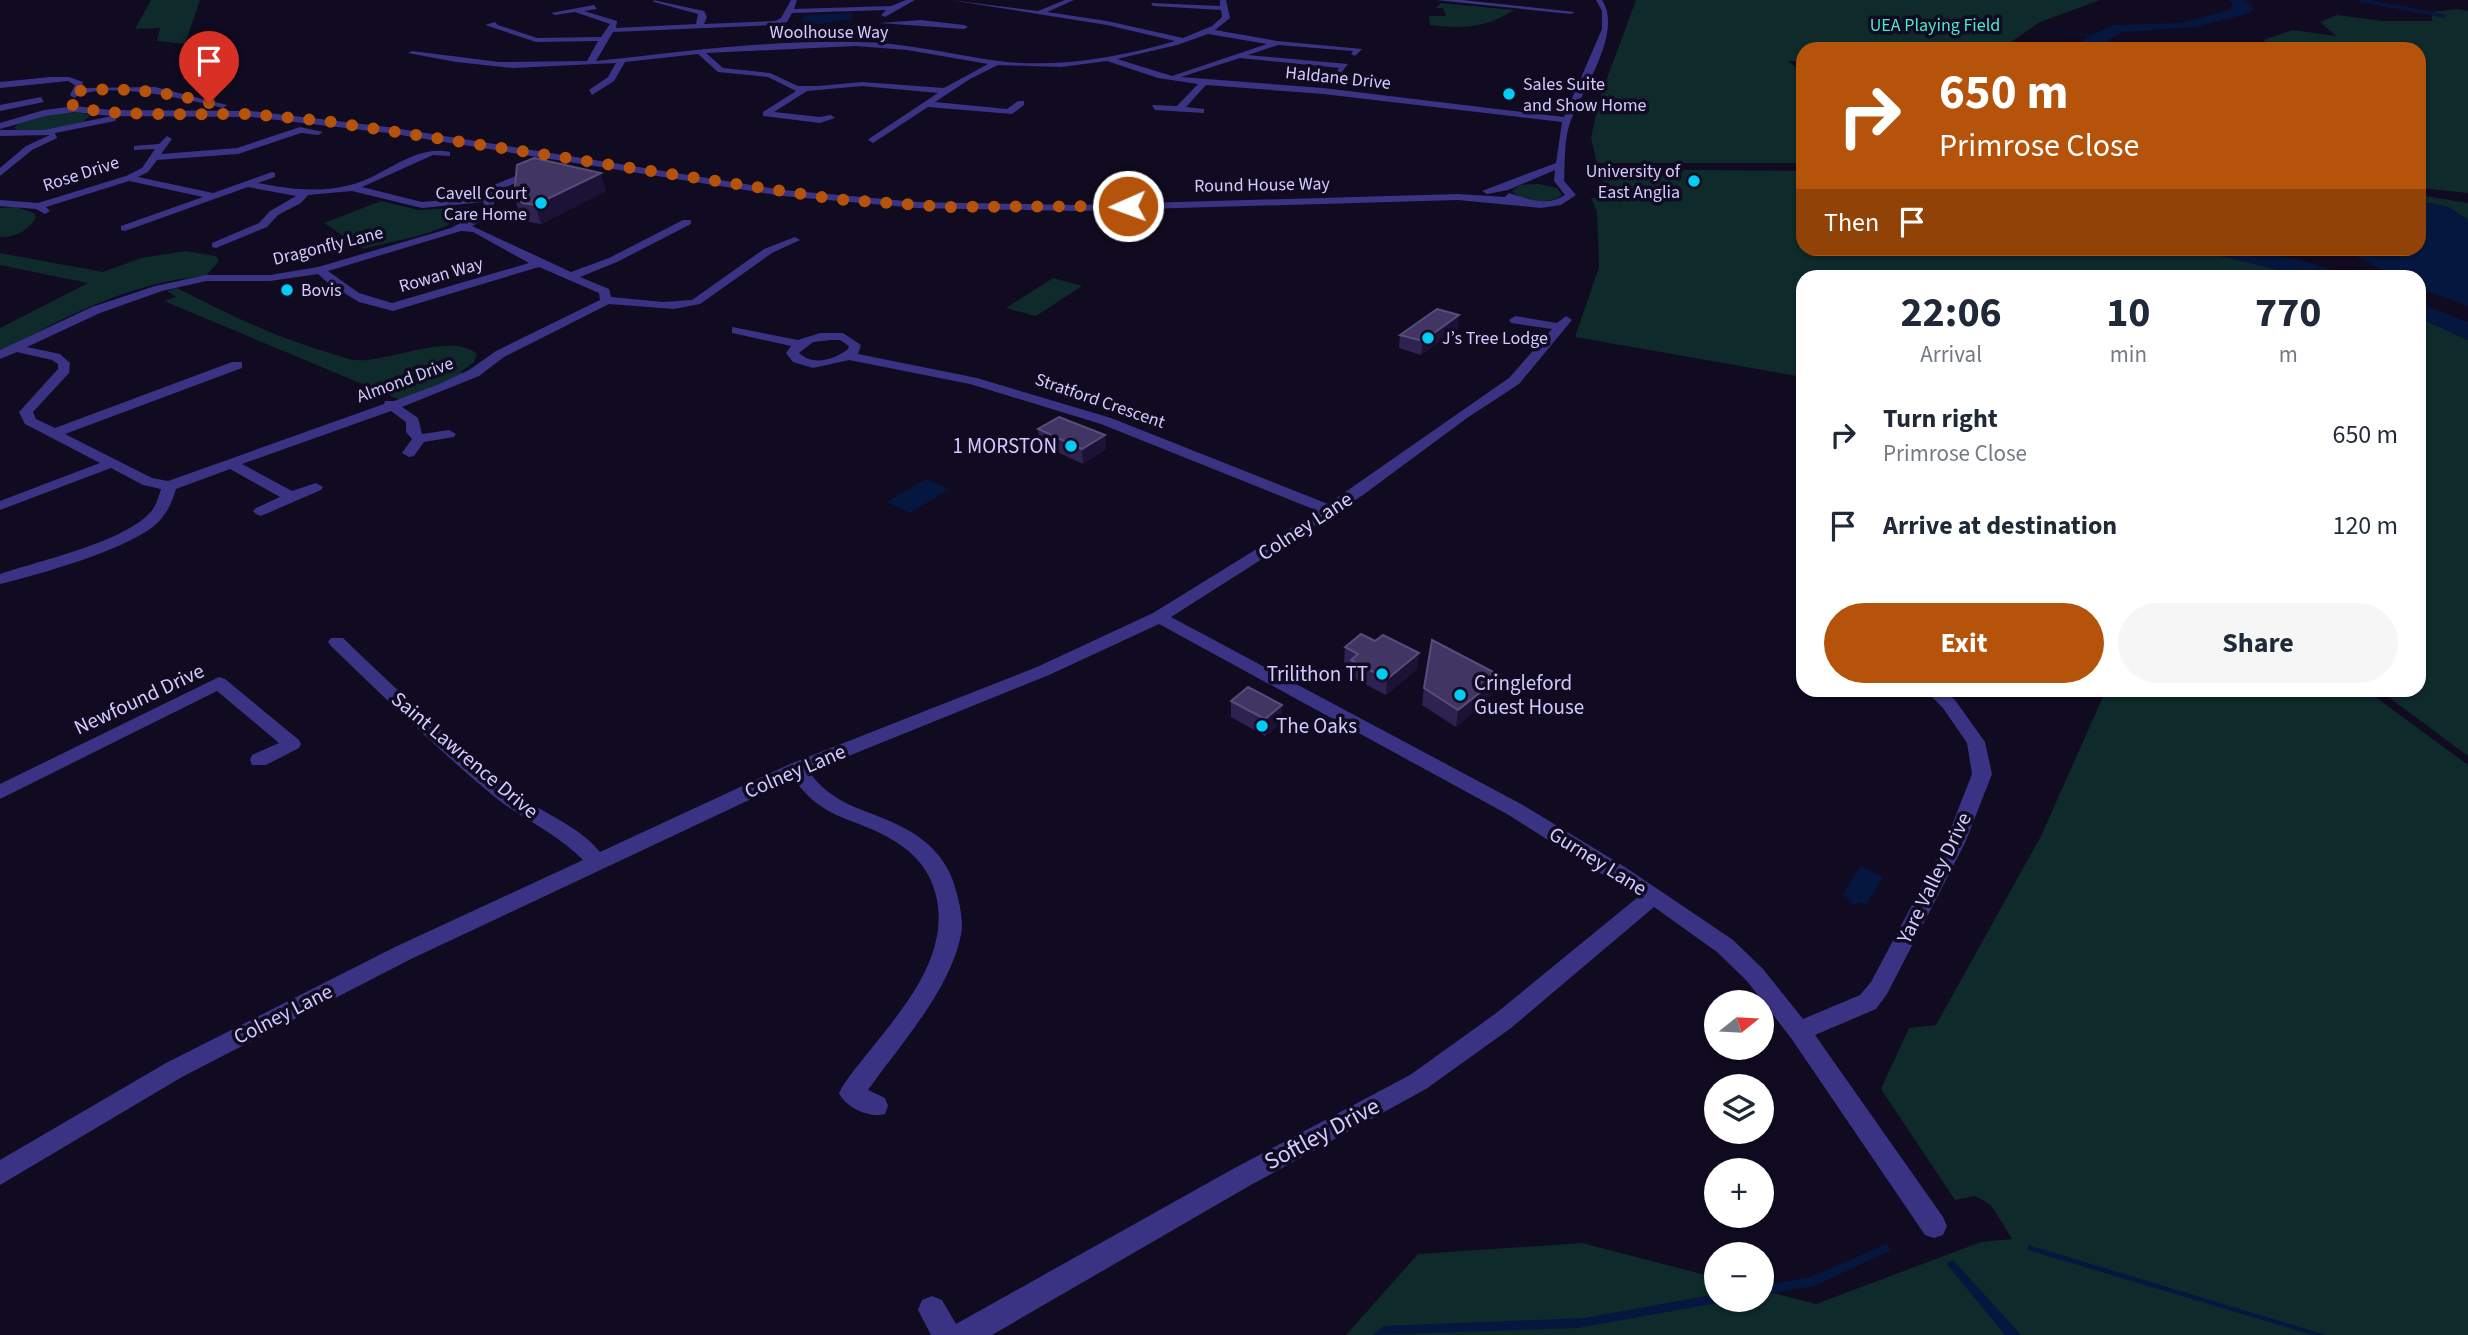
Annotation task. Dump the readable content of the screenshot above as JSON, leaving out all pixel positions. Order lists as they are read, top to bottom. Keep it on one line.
{"streets":{"street":["Woolhouse Way","Haldane Drive","Rose Drive","Round House Way","Dragonfly Lane","Rowan Way","Almond Drive","Stratford Crescent","Colney Lane","Newfound Drive","Saint Lawrence Drive","Gurney Lane","Yare Valley Drive","Softley Drive"]},"crossings":[["Woolhouse Way","Haldane Drive"],["Round House Way","Dragonfly Lane"],["Dragonfly Lane","Rowan Way"],["Stratford Crescent","Colney Lane"],["Colney Lane","Saint Lawrence Drive"],["Colney Lane","Gurney Lane"],["Gurney Lane","Yare Valley Drive"],["Gurney Lane","Softley Drive"]],"parks":["UEA Playing Field"],"places":["Sales Suite and Show Home","University of East Anglia","Cavell Court Care Home","Bovis","J’s Tree Lodge","1 MORSTON","Trilithon TT","Cringleford Guest House","The Oaks"],"north":"right","page":{"turn":["650 m","Primrose Close"],"then":"Then","eta":["22:06","Arrival","10","min","770","m"],"list":[{"name":"Turn right","note":"Primrose Close","value":"650 m"},{"name":"Arrive at destination","value":"120 m"}],"buttons":["Exit","Share"],"map_buttons":["+","−"]}}
